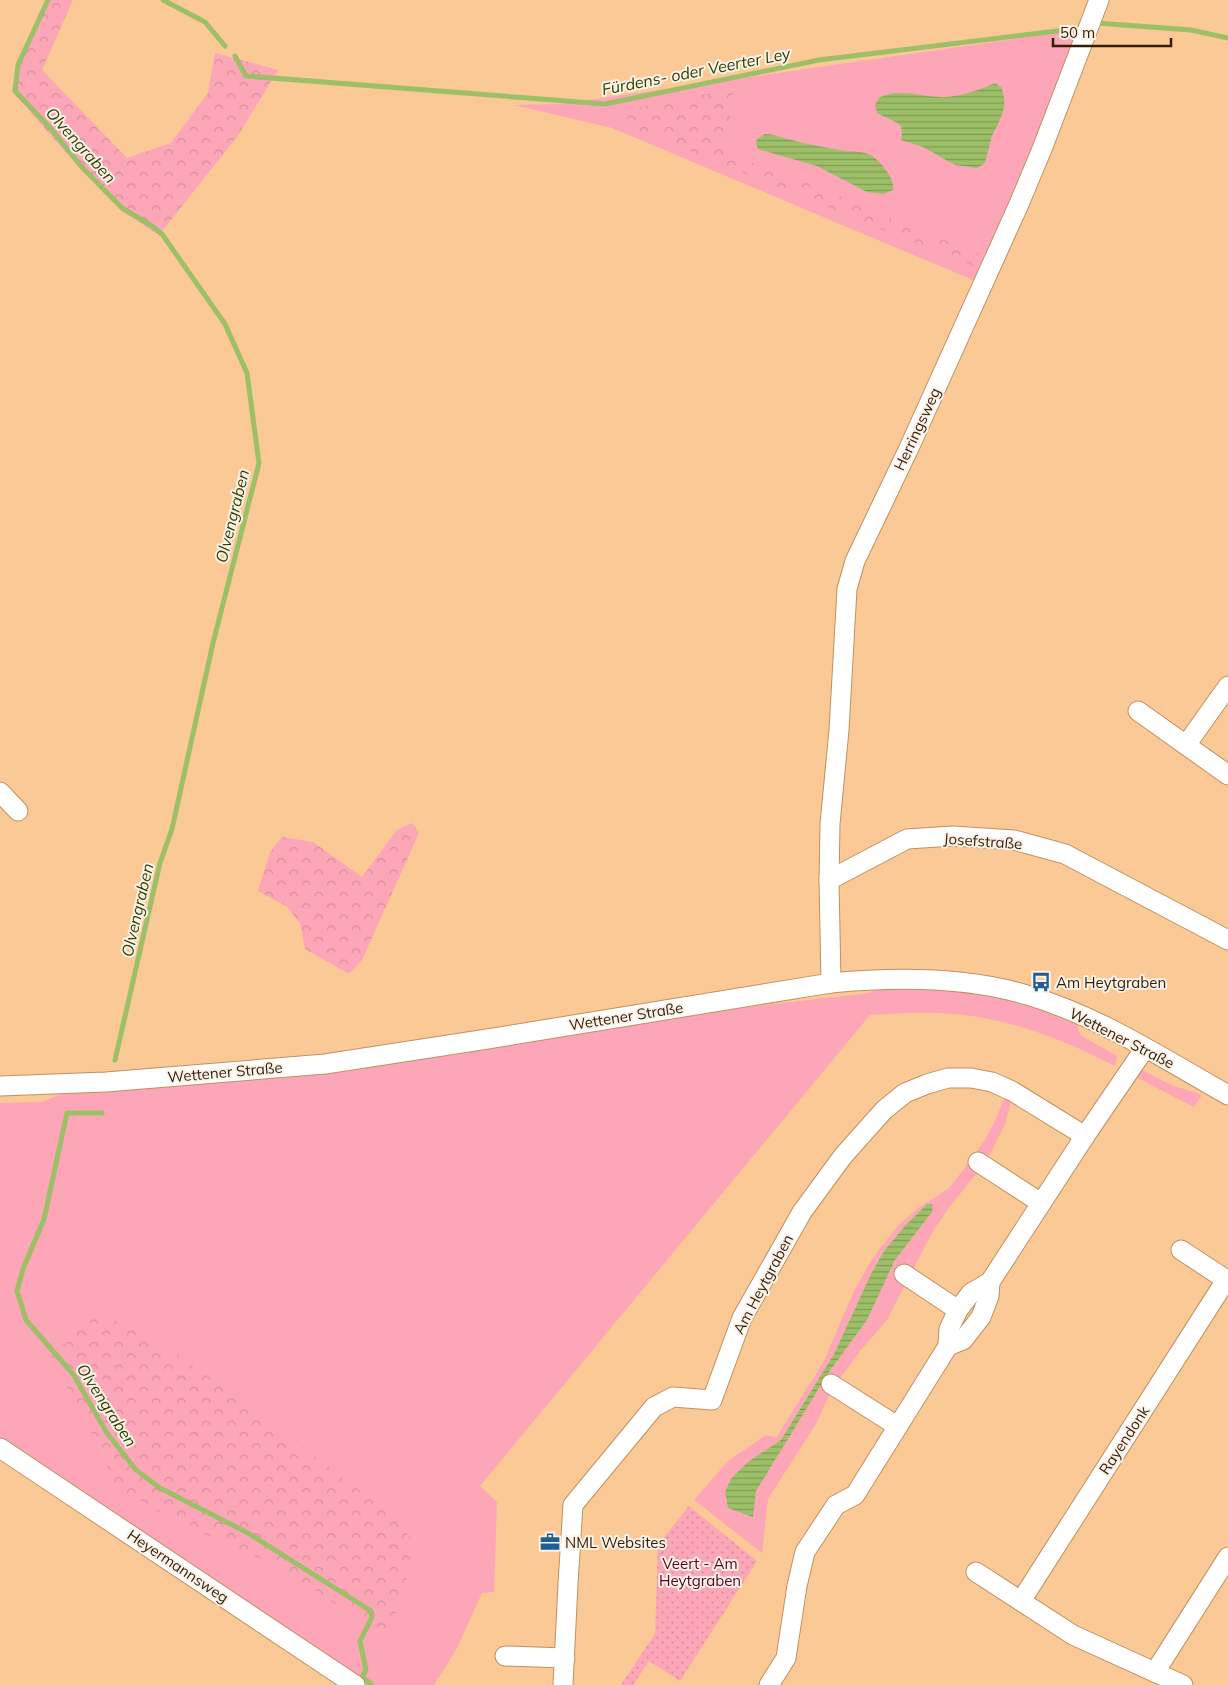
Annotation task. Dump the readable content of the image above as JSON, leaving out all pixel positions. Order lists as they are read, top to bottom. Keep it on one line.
{"streets":{"street":["Herringsweg","Josefstraße","Wettener Straße","Am Heytgraben","Rayendonk","Heyermannsweg"]},"crossings":[["Herringsweg","Josefstraße"]],"water":["Fürdens- oder Veerter Ley","Olvengraben"],"parks":["Veert - Am Heytgraben"],"places":{"bus stop":["Am Heytgraben"],"office":["NML Websites"]},"scale_bar":"50 m"}
